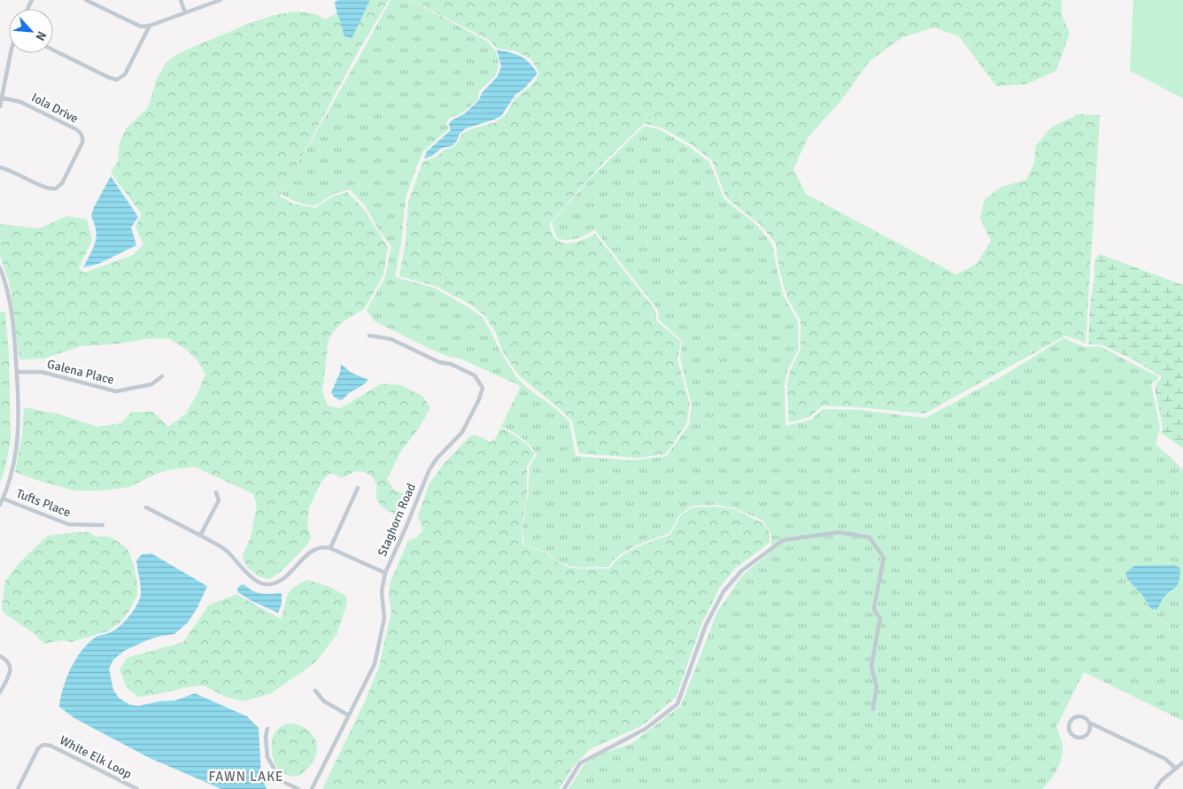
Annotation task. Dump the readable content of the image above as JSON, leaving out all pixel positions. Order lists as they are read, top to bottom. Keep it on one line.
{"streets":{"street":["Iola Drive","Galena Place","Tufts Place","Staghorn Road","White Elk Loop"]},"districts":["FAWN LAKE"],"north":"bottom right"}
